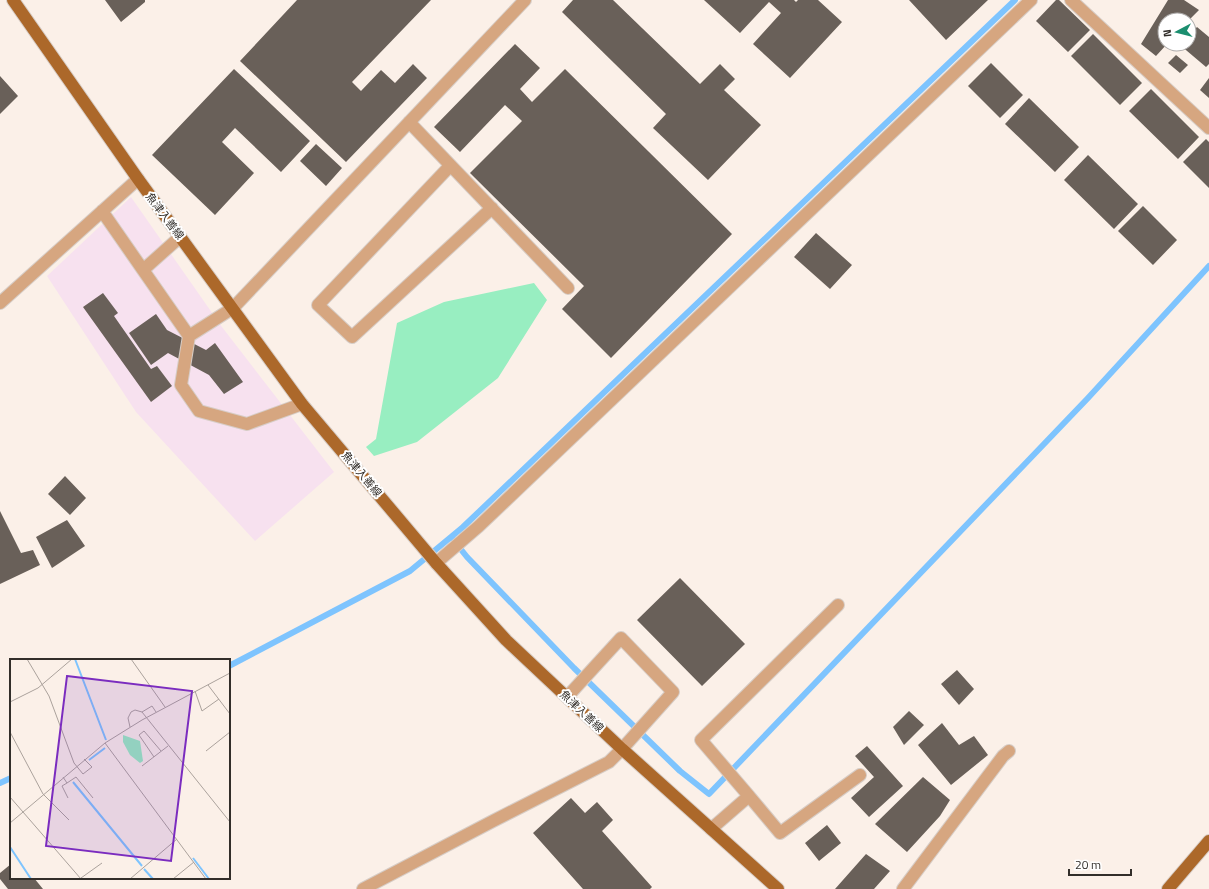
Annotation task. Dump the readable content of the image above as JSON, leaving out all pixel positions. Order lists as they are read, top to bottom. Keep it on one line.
{"streets":{"main road":["魚津入善線"]},"scale_bar":"20 m","north":"left"}
